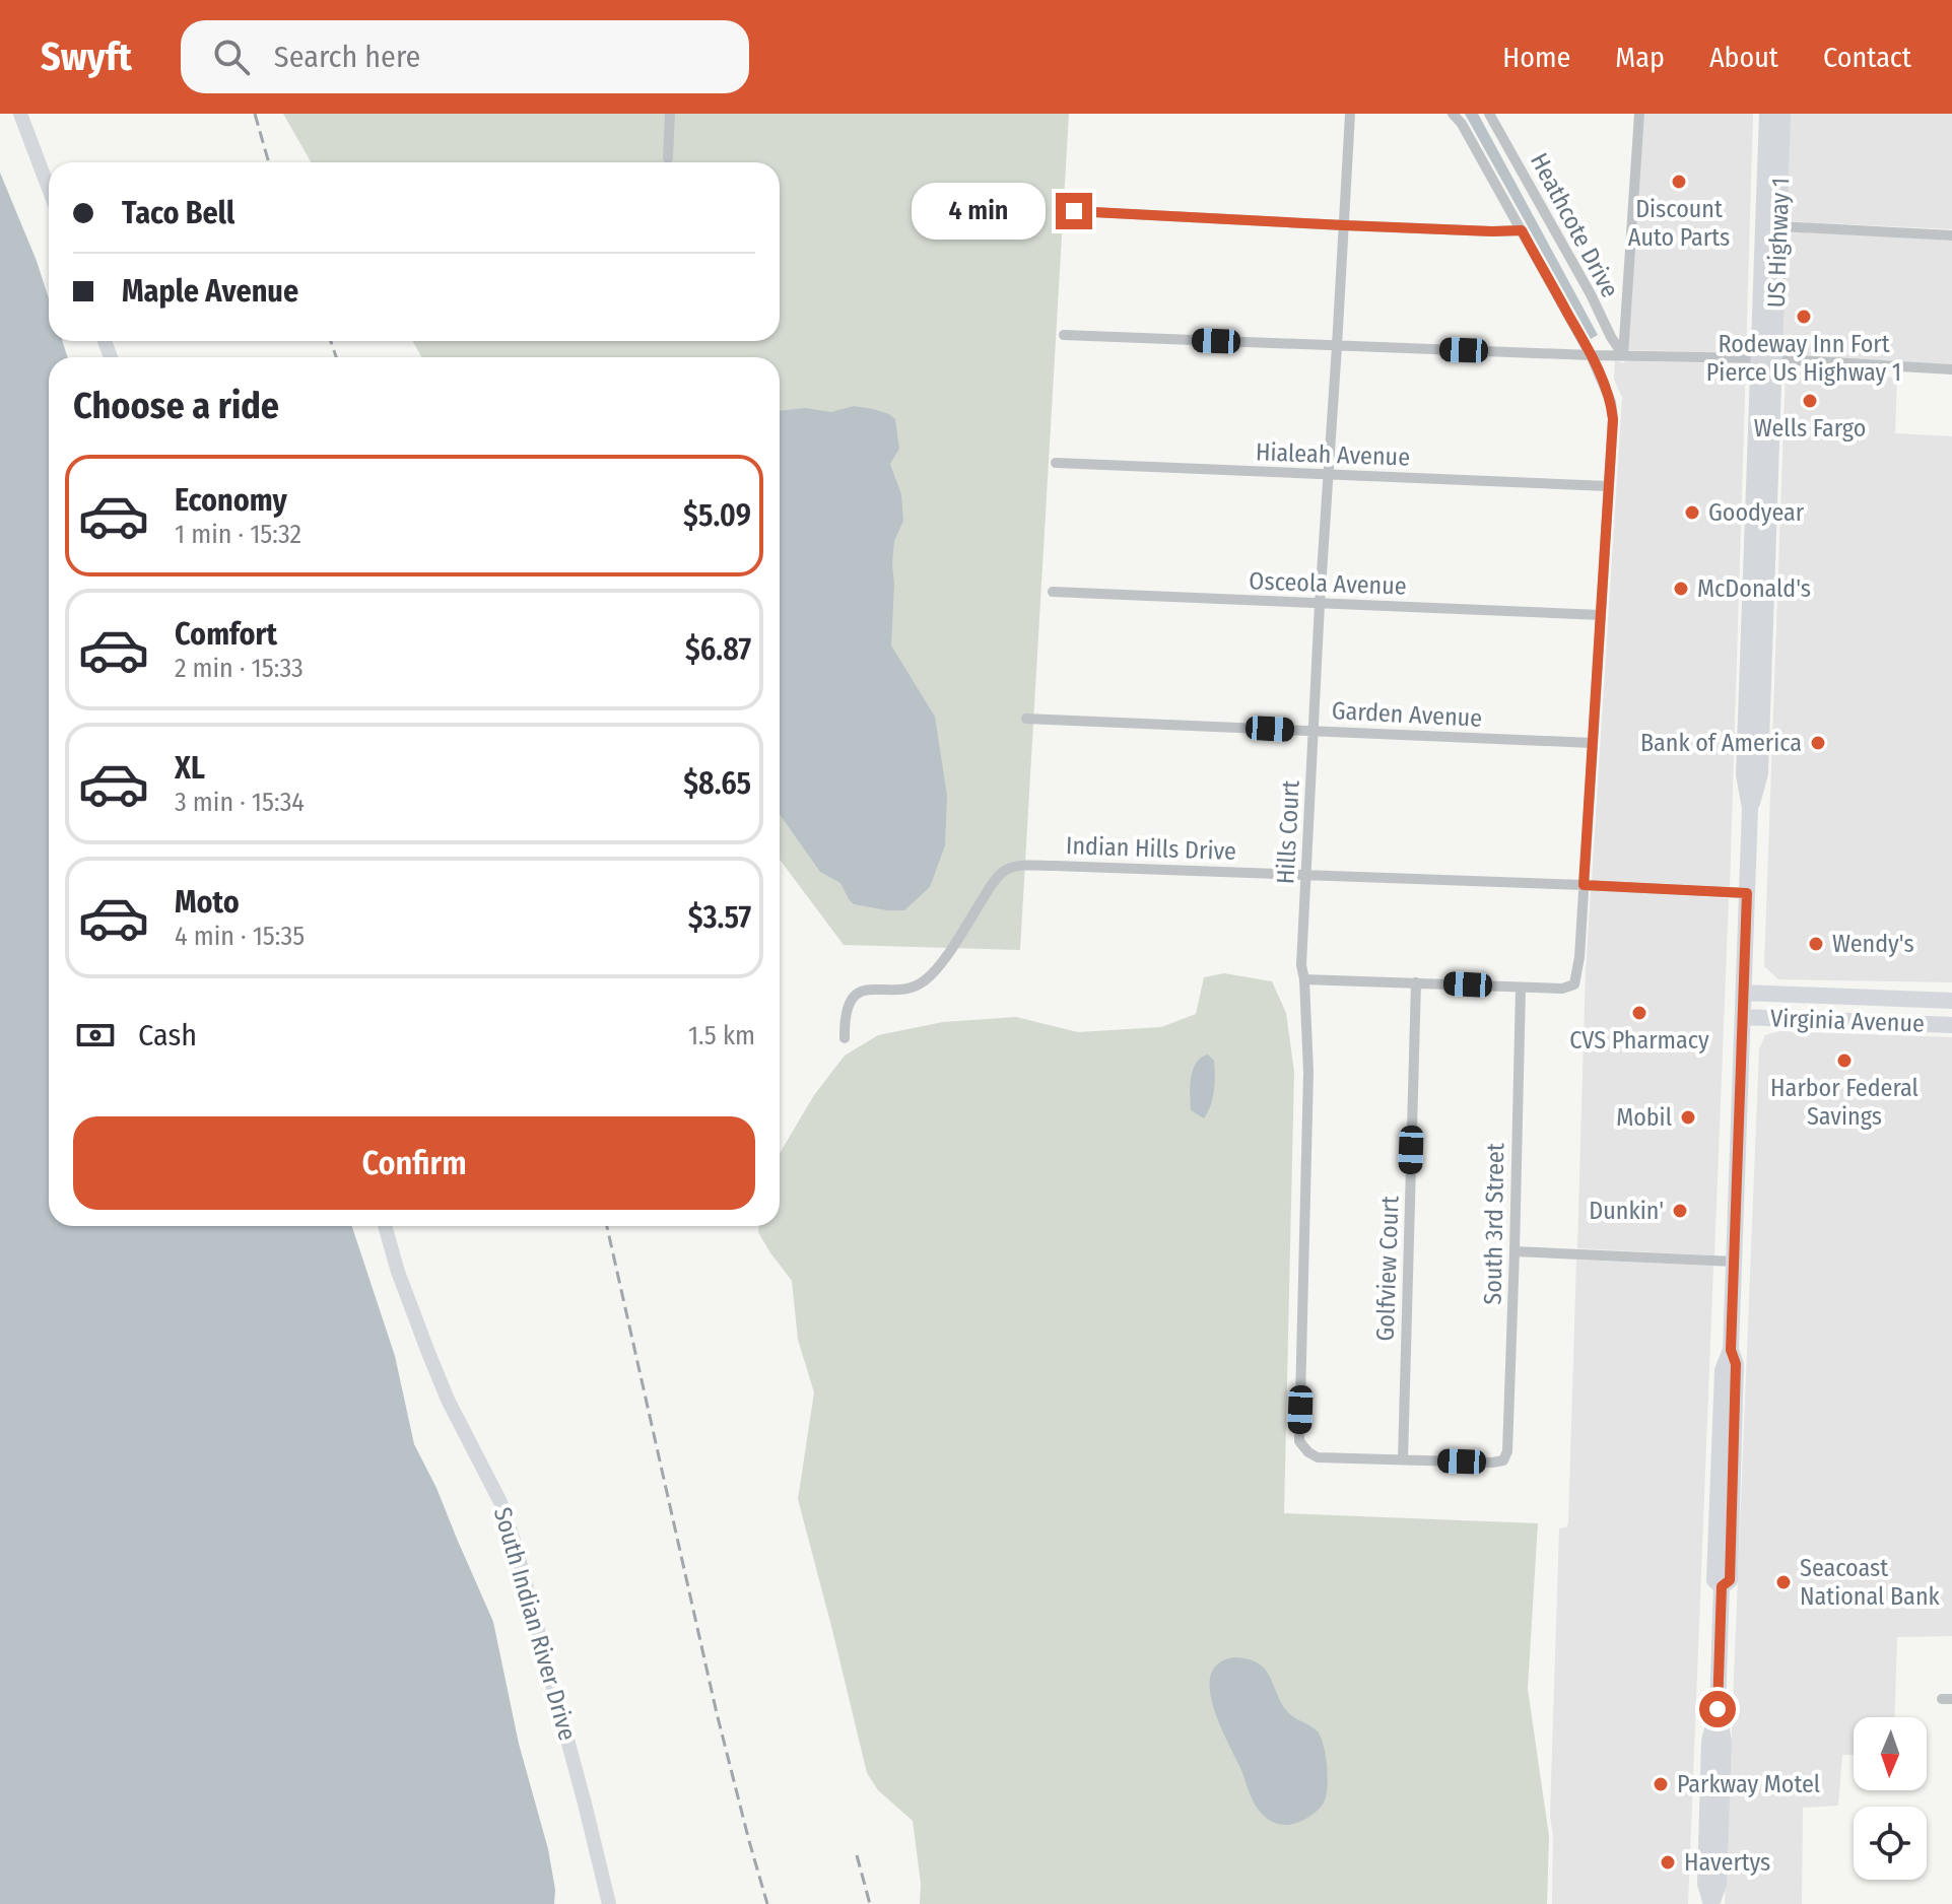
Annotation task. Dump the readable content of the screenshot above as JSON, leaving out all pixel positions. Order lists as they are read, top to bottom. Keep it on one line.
{"streets":{"main road":["US Highway 1","Virginia Avenue","South Indian River Drive"],"street":["Heathcote Drive","Hialeah Avenue","Osceola Avenue","Garden Avenue","Hills Court","Indian Hills Drive","South 3rd Street","Golfview Court"]},"crossings":[["US Highway 1","Indian Hills Drive"],["US Highway 1","Virginia Avenue"],["Hialeah Avenue","Hills Court"],["Osceola Avenue","Hills Court"],["Garden Avenue","Hills Court"],["Hills Court","Indian Hills Drive"],["Hills Court","South 3rd Street"],["Hills Court","Golfview Court"],["South 3rd Street","Golfview Court"]],"places":["Discount Auto Parts","Rodeway Inn Fort Pierce Us Highway 1","Wells Fargo","Goodyear","McDonald's","Bank of America","Wendy's","CVS Pharmacy","Harbor Federal Savings","Mobil","Dunkin'","Seacoast National Bank","Parkway Motel","Havertys"],"north":"bottom","page":{"header":"Swyft","search":"Search here","nav":["Home","Map","About","Contact"],"banner":["Taco Bell","Maple Avenue"],"bubble":"4 min","heading":"Choose a ride","list":[{"name":"Economy","note":"1 min · 15:32","value":"$5.09"},{"name":"Comfort","note":"2 min · 15:33","value":"$6.87"},{"name":"XL","note":"3 min · 15:34","value":"$8.65"},{"name":"Moto","note":"4 min · 15:35","value":"$3.57"}],"pay":["Cash","1.5 km"],"buttons":"Confirm"}}
